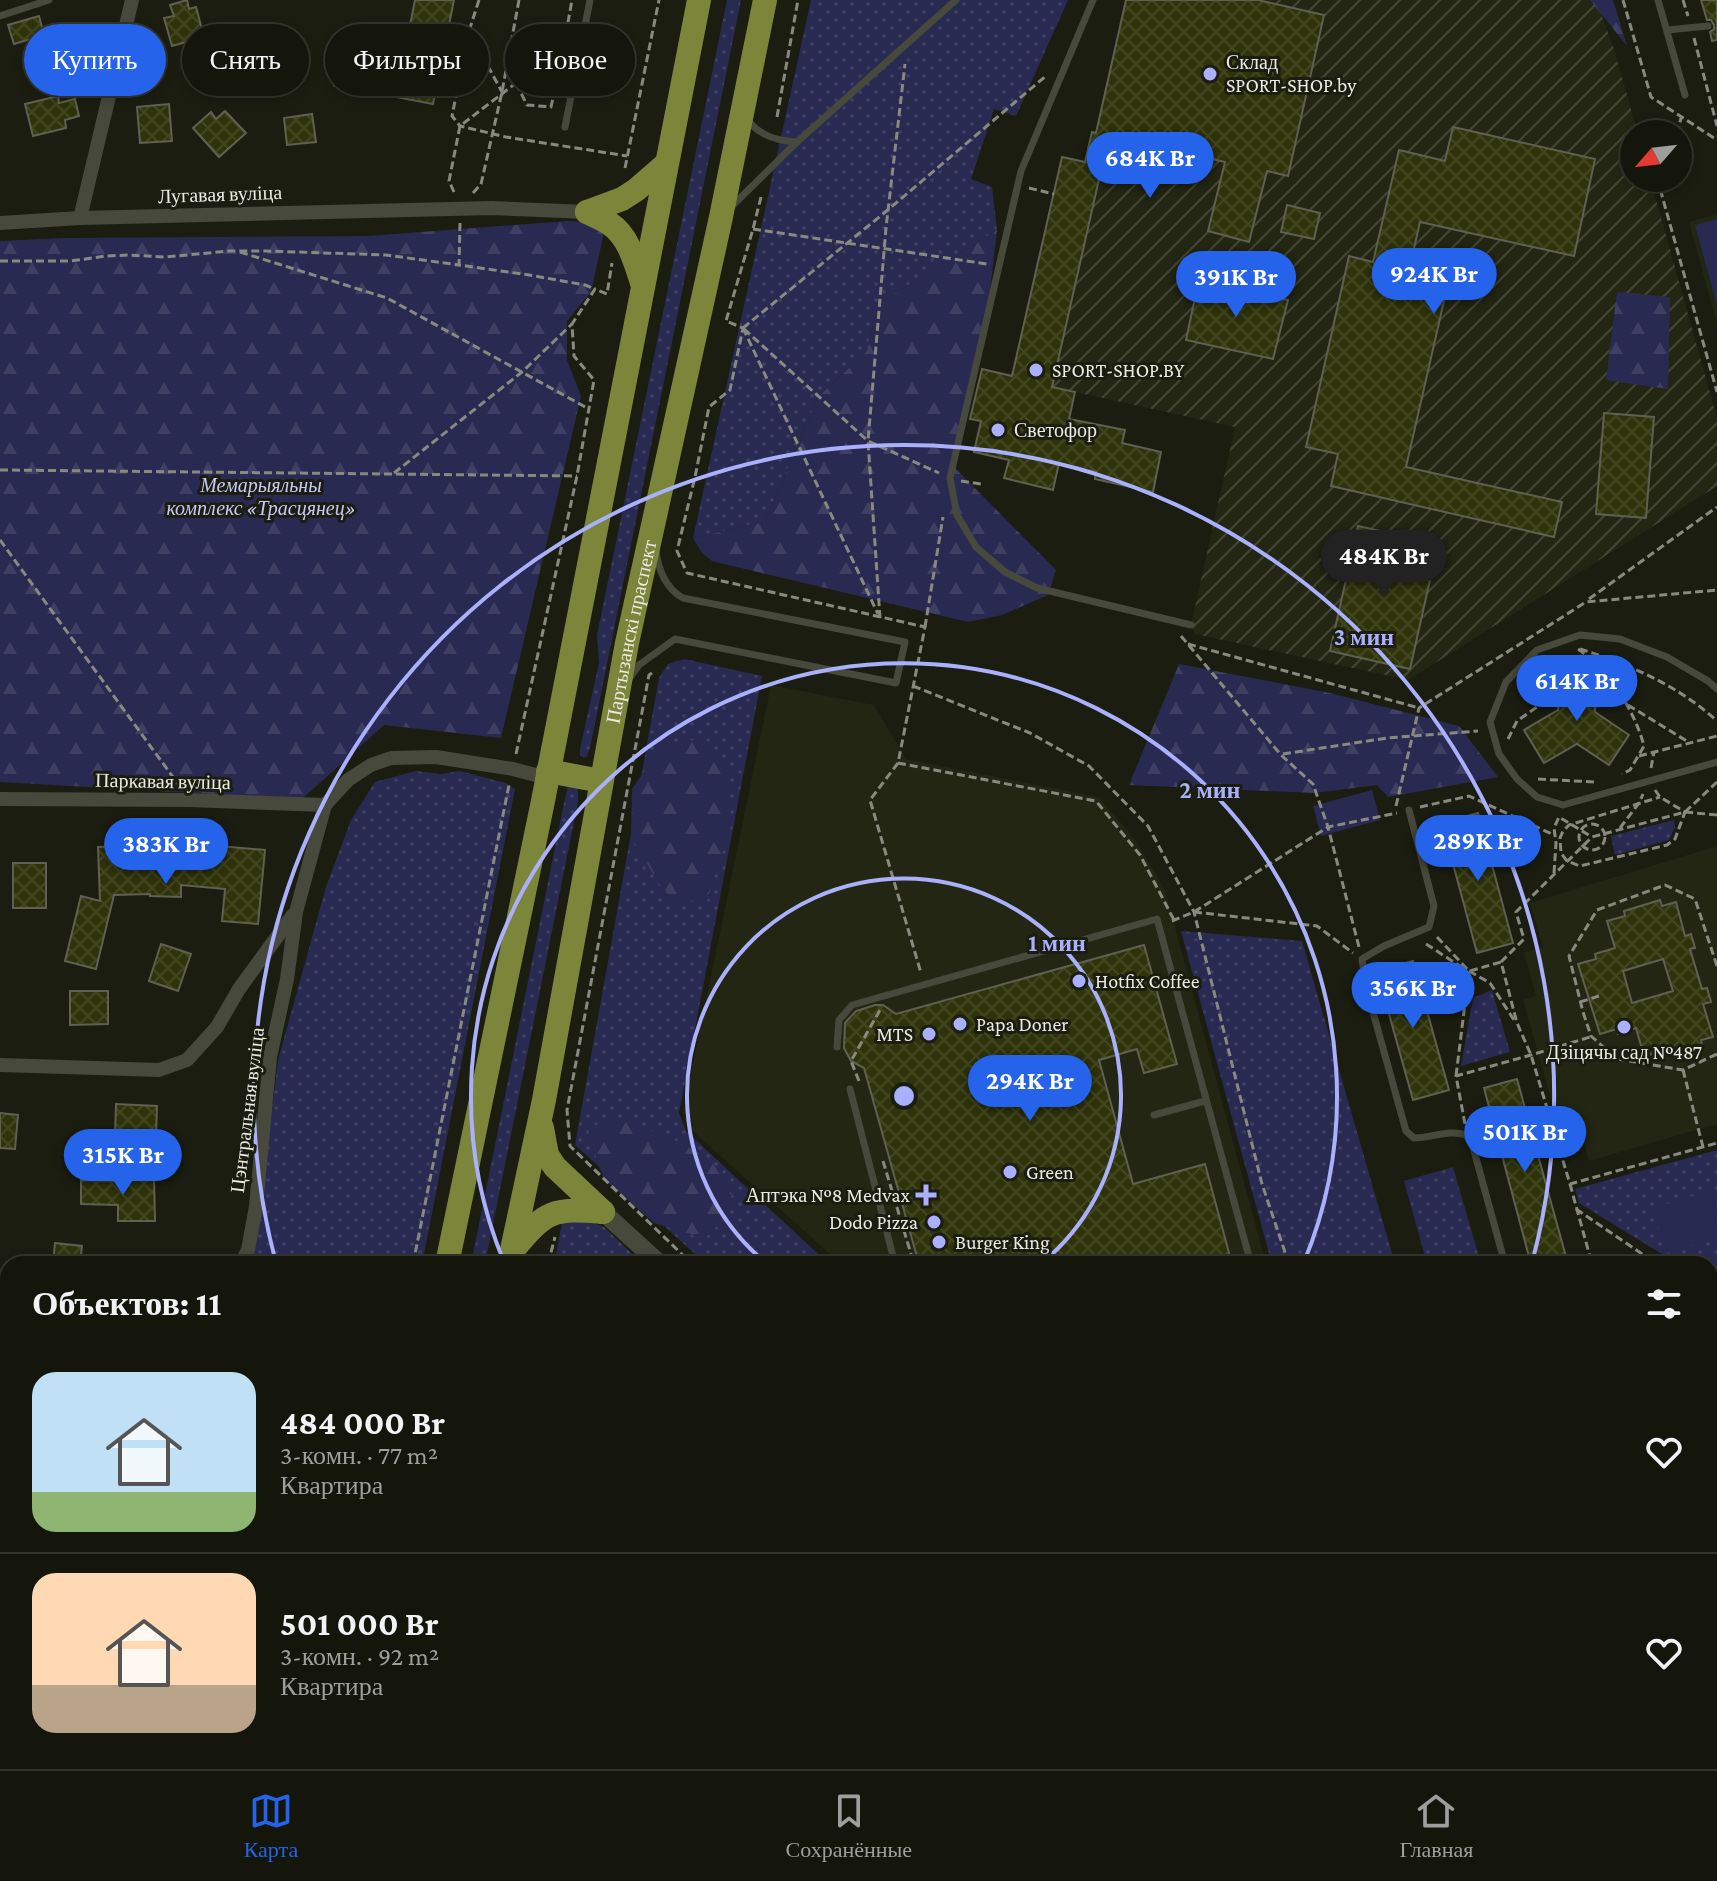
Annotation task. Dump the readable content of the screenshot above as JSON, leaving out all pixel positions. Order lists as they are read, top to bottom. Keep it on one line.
{"streets":{"highway":["Партызанскі праспект"],"street":["Лугавая вуліца","Паркавая вуліца","Цэнтральная вуліца"]},"crossings":[["Паркавая вуліца","Цэнтральная вуліца"]],"parks":["Мемарыяльны комплекс «Трасцянец»"],"places":{"other":["Склад SPORT-SHOP.by","SPORT-SHOP.BY","Светофор","Hotfix Coffee","Papa Doner","Дзіцячы сад №487","MTS","Green","Dodo Pizza","Burger King"],"health":["Аптэка №8 Medvax"]},"north":"bottom left","page":{"chip":["Купить","Снять","Фильтры","Новое"],"price":["684K Br","924K Br","391K Br","484K Br","614K Br","289K Br","383K Br","356K Br","294K Br","501K Br","315K Br"],"heading":"Объектов: 11","list":[{"name":"484 000 Br","note":"3-комн. · 77 m² · Квартира"},{"name":"501 000 Br","note":"3-комн. · 92 m² · Квартира"}],"tabs":["Карта","Сохранённые","Главная"]},"rings":["3 мин","2 мин","1 мин"]}
